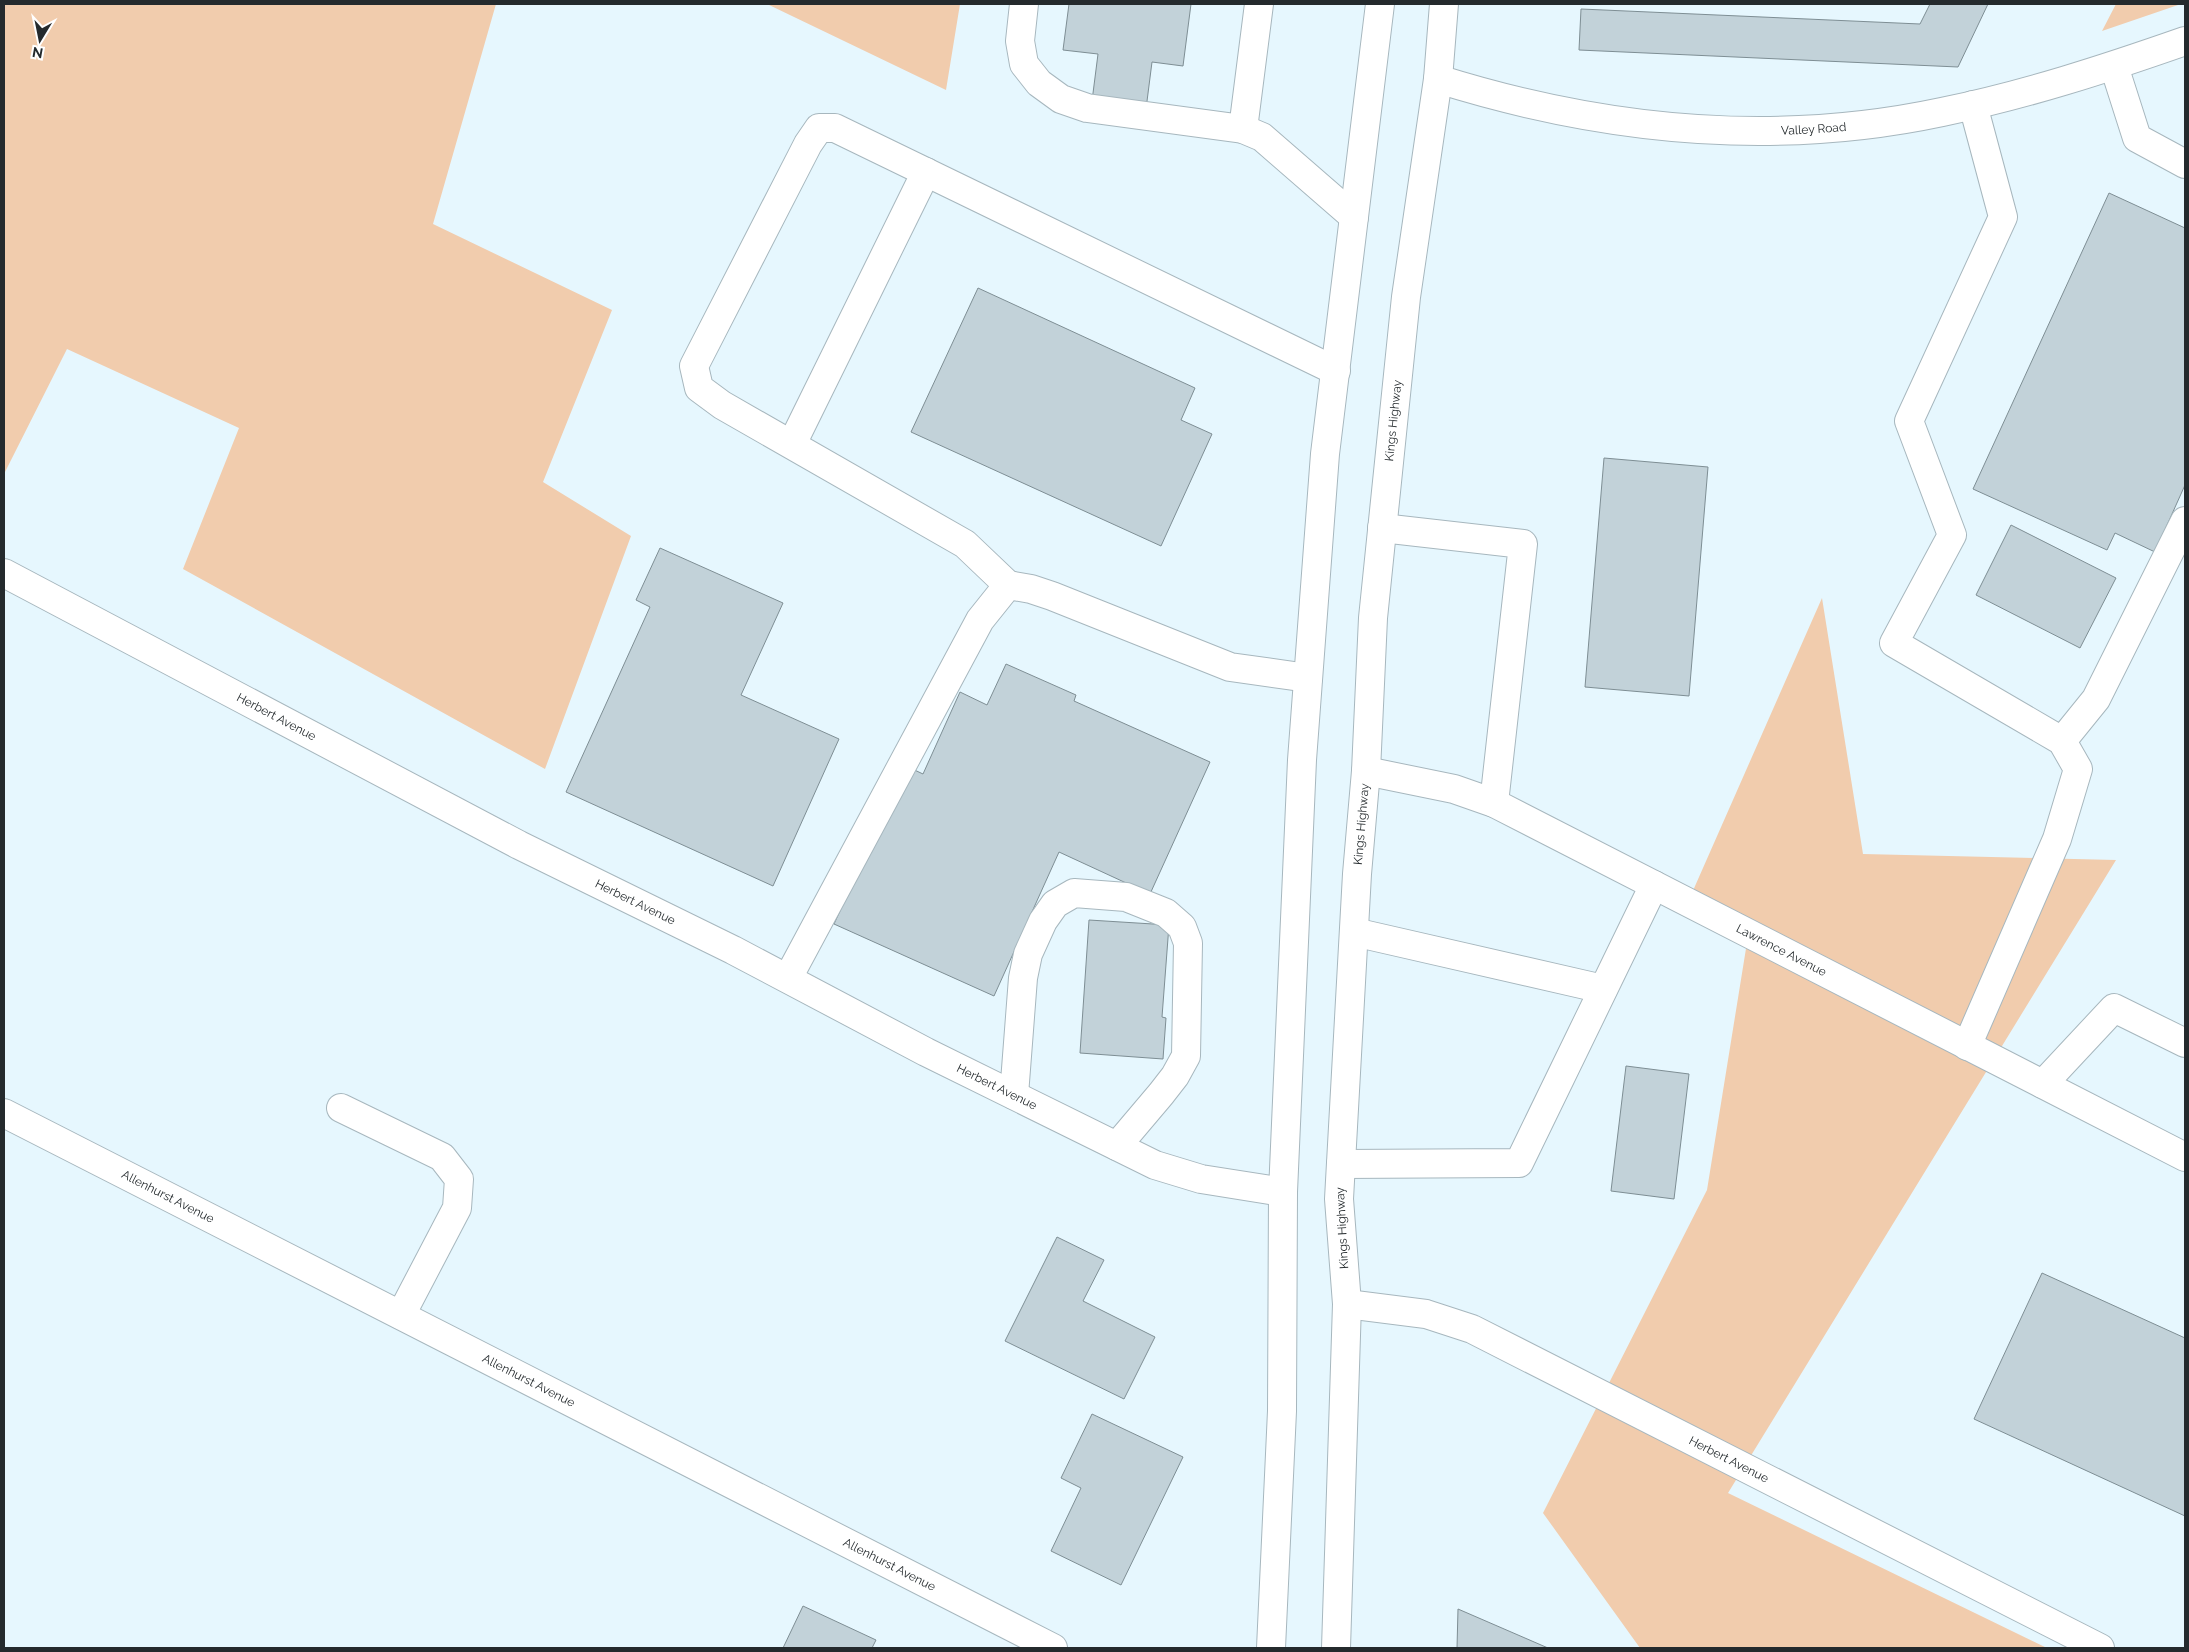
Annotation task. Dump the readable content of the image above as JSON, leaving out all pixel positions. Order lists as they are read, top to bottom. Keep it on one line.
{"streets":{"street":["Valley Road","Kings Highway","Herbert Avenue","Lawrence Avenue","Allenhurst Avenue"]},"crossings":[["Valley Road","Kings Highway"],["Kings Highway","Herbert Avenue"],["Kings Highway","Lawrence Avenue"]],"north":"bottom"}
